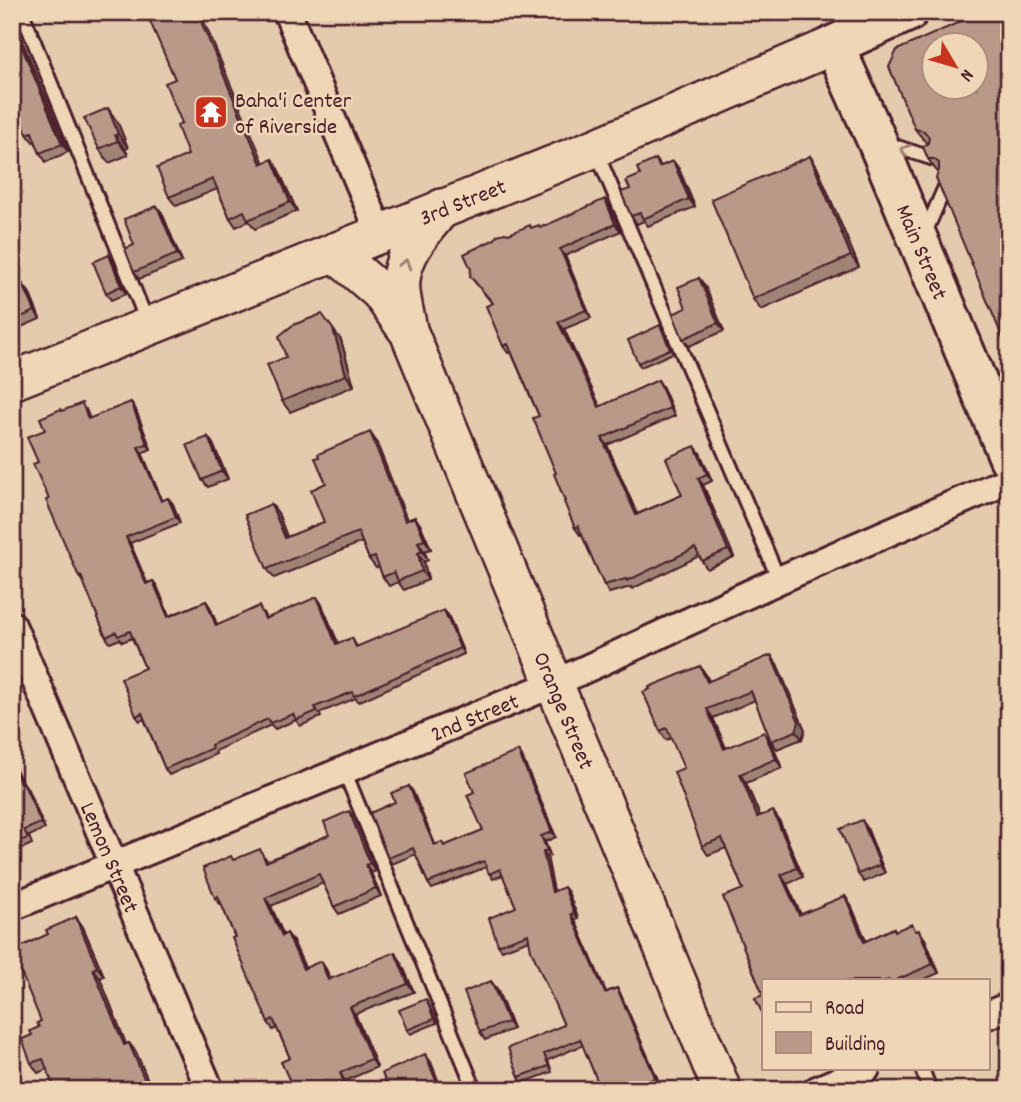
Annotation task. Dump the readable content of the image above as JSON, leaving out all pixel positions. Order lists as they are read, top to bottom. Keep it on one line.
{"streets":{"main road":["3rd Street","Main Street"],"street":["Orange Street","2nd Street","Lemon Street"]},"crossings":[["3rd Street","Main Street"],["3rd Street","Orange Street"],["Orange Street","2nd Street"],["2nd Street","Lemon Street"]],"places":{"temple":["Baha'i Center of Riverside"]},"legend":["Road","Building"],"north":"bottom right"}
